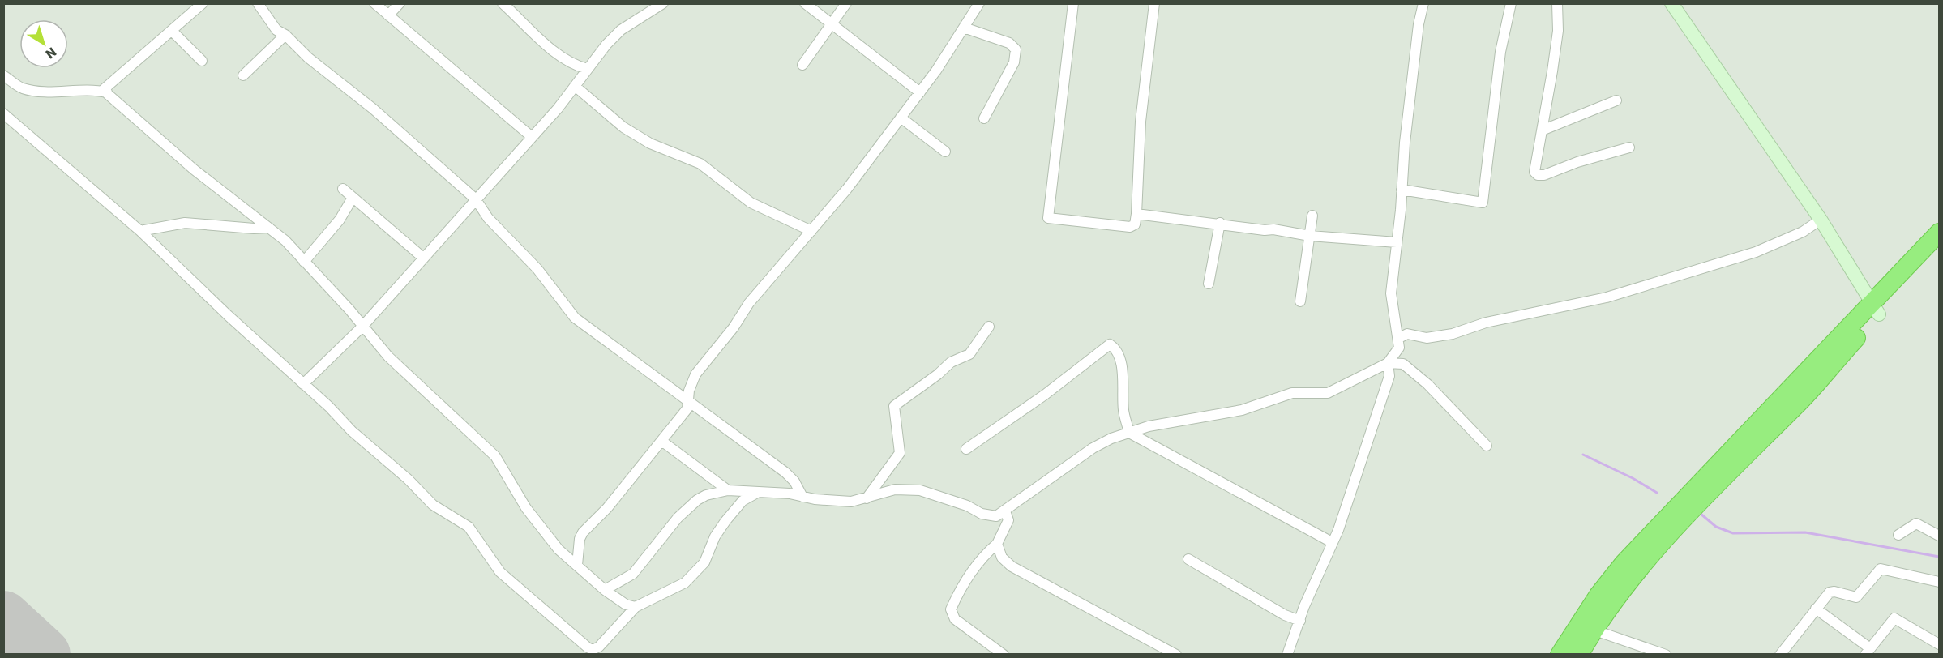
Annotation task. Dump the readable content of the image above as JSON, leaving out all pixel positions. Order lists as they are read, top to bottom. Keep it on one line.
{"north":"bottom right"}
